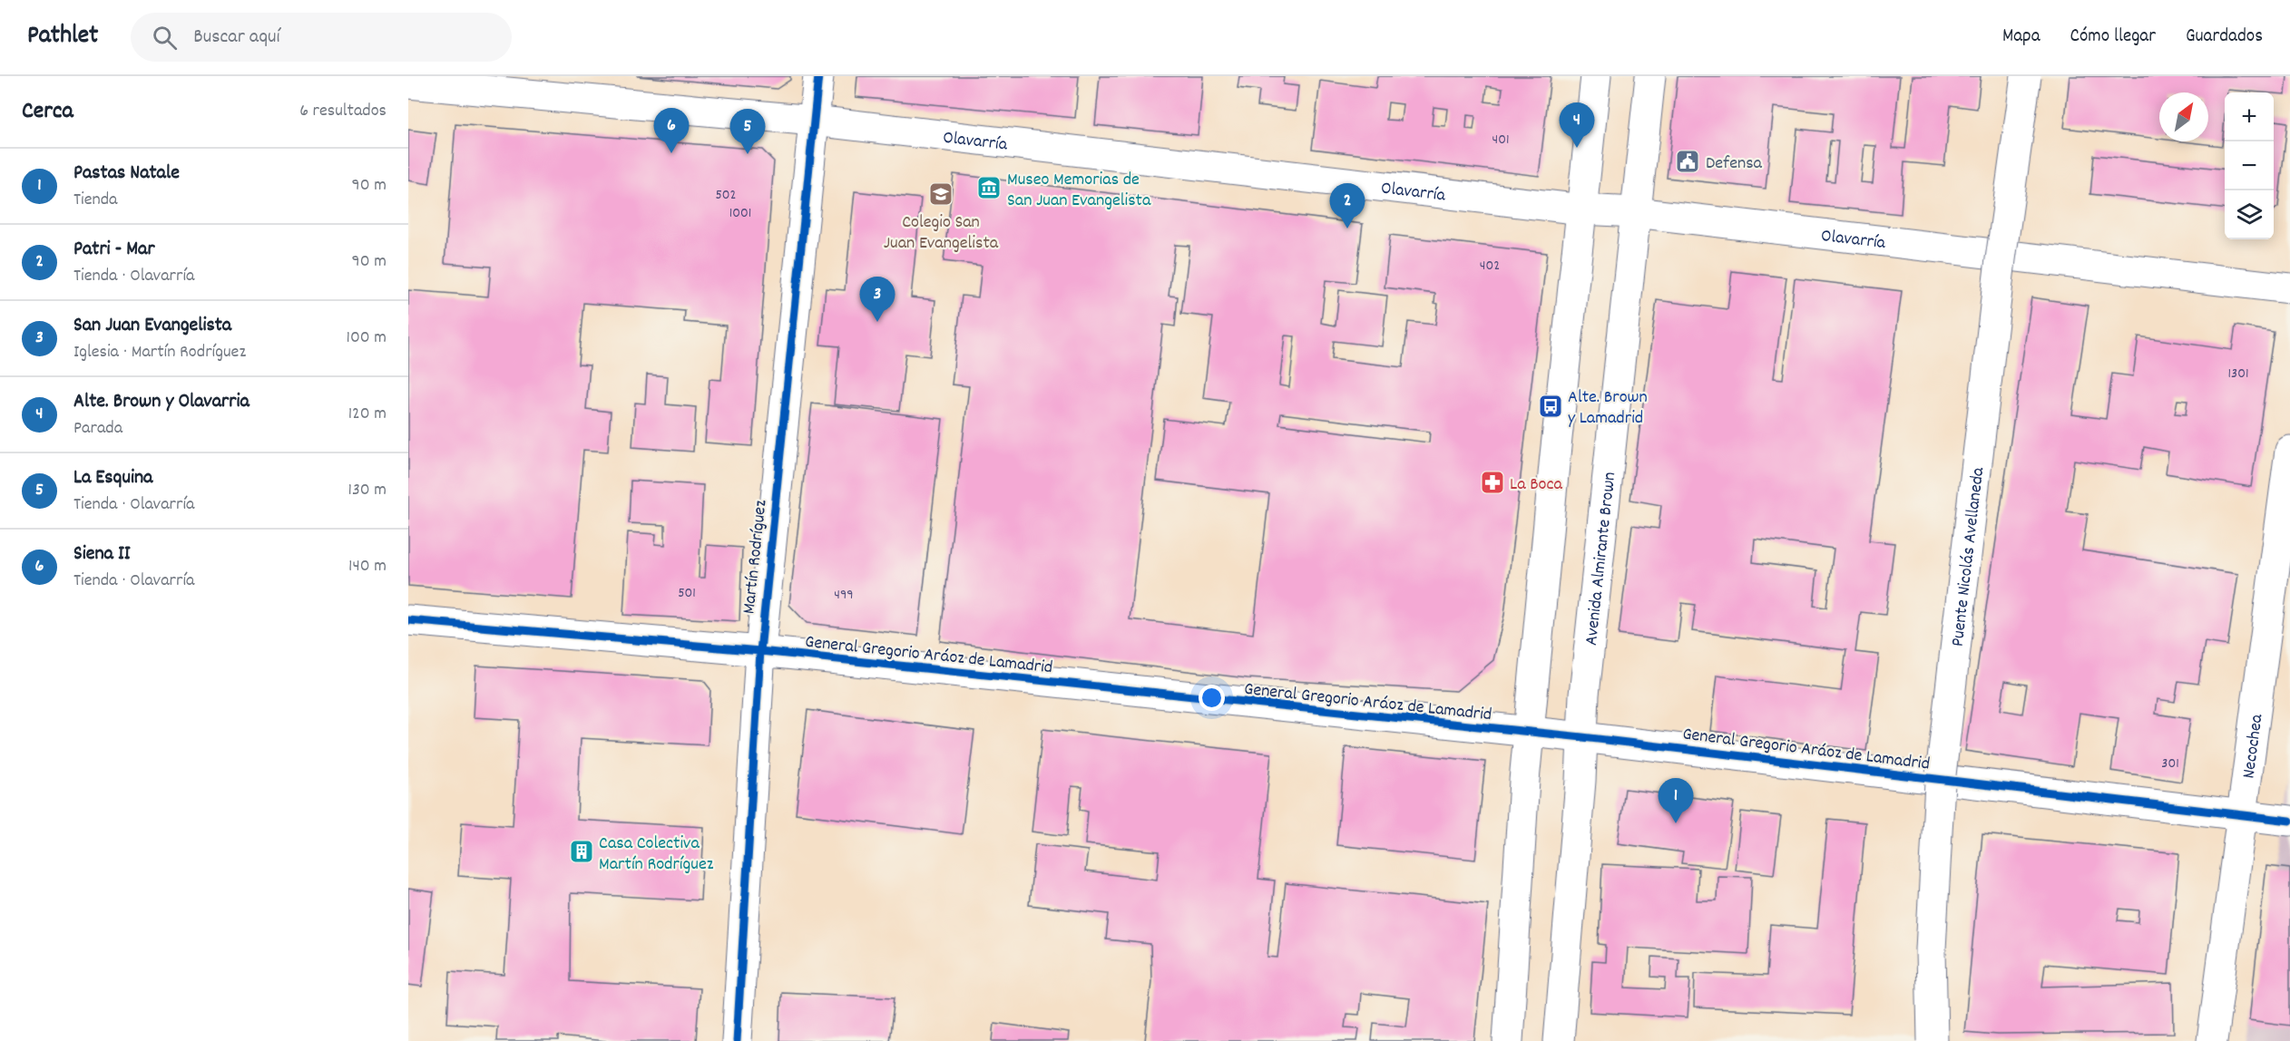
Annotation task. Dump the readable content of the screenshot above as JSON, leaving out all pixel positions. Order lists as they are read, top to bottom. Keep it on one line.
{"streets":{"street":["Olavarría","Martín Rodríguez","Avenida Almirante Brown","Puente Nicolás Avellaneda","General Gregorio Aráoz de Lamadrid","Necochea"]},"crossings":[["Olavarría","Martín Rodríguez"],["Olavarría","Avenida Almirante Brown"],["Martín Rodríguez","General Gregorio Aráoz de Lamadrid"],["Avenida Almirante Brown","General Gregorio Aráoz de Lamadrid"],["General Gregorio Aráoz de Lamadrid","Necochea"]],"places":{"public building":["Defensa"],"museum":["Museo Memorias de San Juan Evangelista"],"school or university":["Colegio San Juan Evangelista"],"bus stop":["Alte. Brown y Lamadrid"],"pharmacy":["La Boca"],"building":["Casa Colectiva Martín Rodríguez"]},"house_numbers":["401","502","1001","402","1301","501","499","301"],"north":"top right","page":{"header":"Pathlet","search":"Buscar aquí","nav":["Mapa","Cómo llegar","Guardados"],"heading":["Cerca","6 resultados"],"map_buttons":["+","−"],"pins":["4","6","5","2","3","1"],"list":[{"mark":"1","name":"Pastas Natale","note":"Tienda","value":"90 m"},{"mark":"2","name":"Patri - Mar","note":"Tienda · Olavarría","value":"90 m"},{"mark":"3","name":"San Juan Evangelista","note":"Iglesia · Martín Rodríguez","value":"100 m"},{"mark":"4","name":"Alte. Brown y Olavarria","note":"Parada","value":"120 m"},{"mark":"5","name":"La Esquina","note":"Tienda · Olavarría","value":"130 m"},{"mark":"6","name":"Siena II","note":"Tienda · Olavarría","value":"140 m"}]}}
